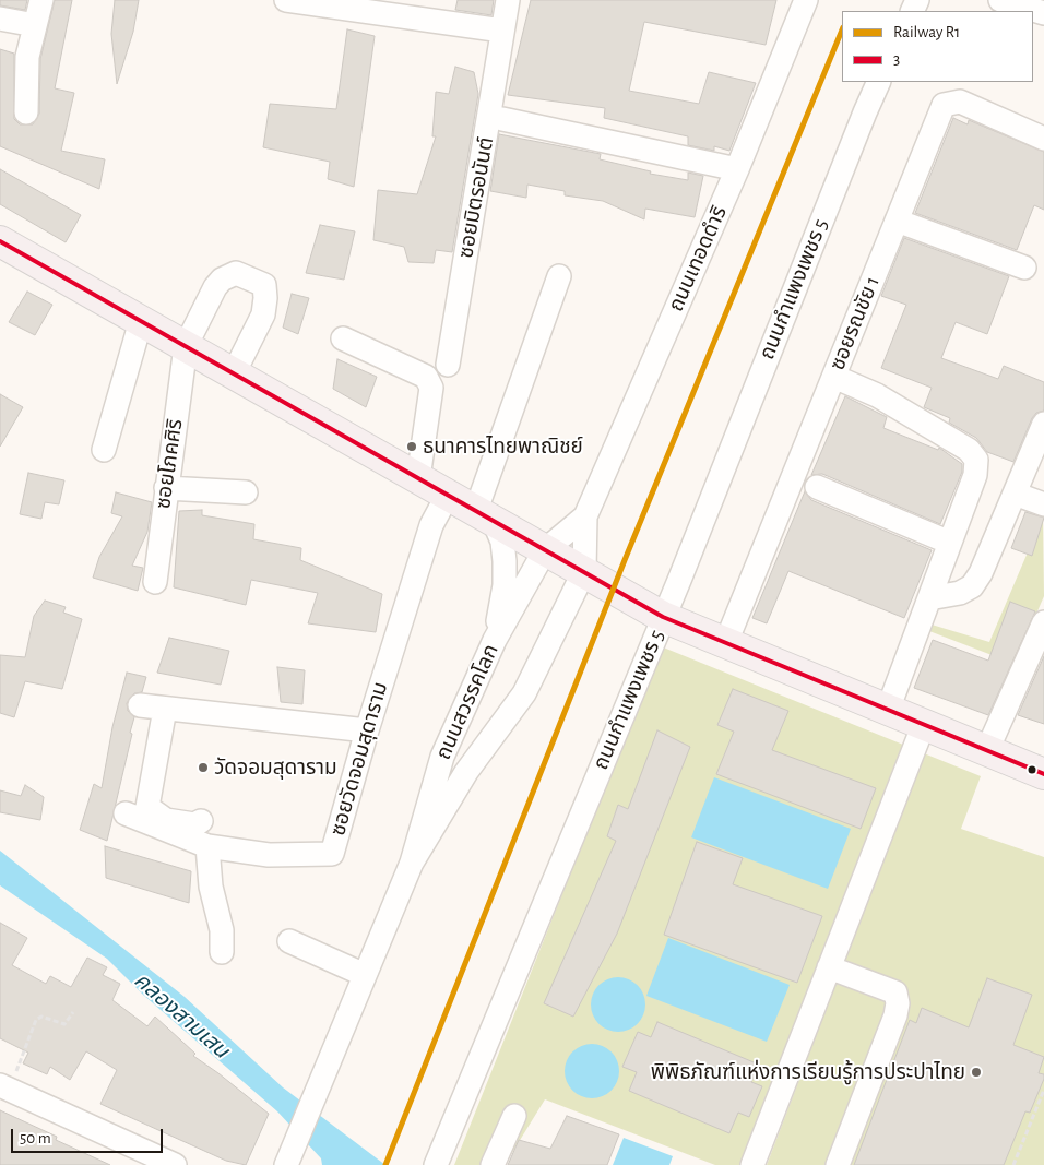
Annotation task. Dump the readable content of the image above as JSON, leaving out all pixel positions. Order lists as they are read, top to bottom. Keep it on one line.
{"streets":{"street":["ซอยมิตรอนันต์","ถนนเทอดดำริ","ถนนกำแพงเพชร 5","ซอยรณชัย 1","ซอยโภคศิริ","ถนนสวรรคโลก","ซอยวัดจอมสุดาราม"]},"crossings":[["ถนนเทอดดำริ","ถนนสวรรคโลก"]],"water":["คลองสามเสน"],"places":["ธนาคารไทยพาณิชย์","วัดจอมสุดาราม","พิพิธภัณฑ์แห่งการเรียนรู้การประปาไทย"],"lines":["rail line R1","transit line 3"],"legend":["Railway R1","3"],"scale_bar":"50 m"}
